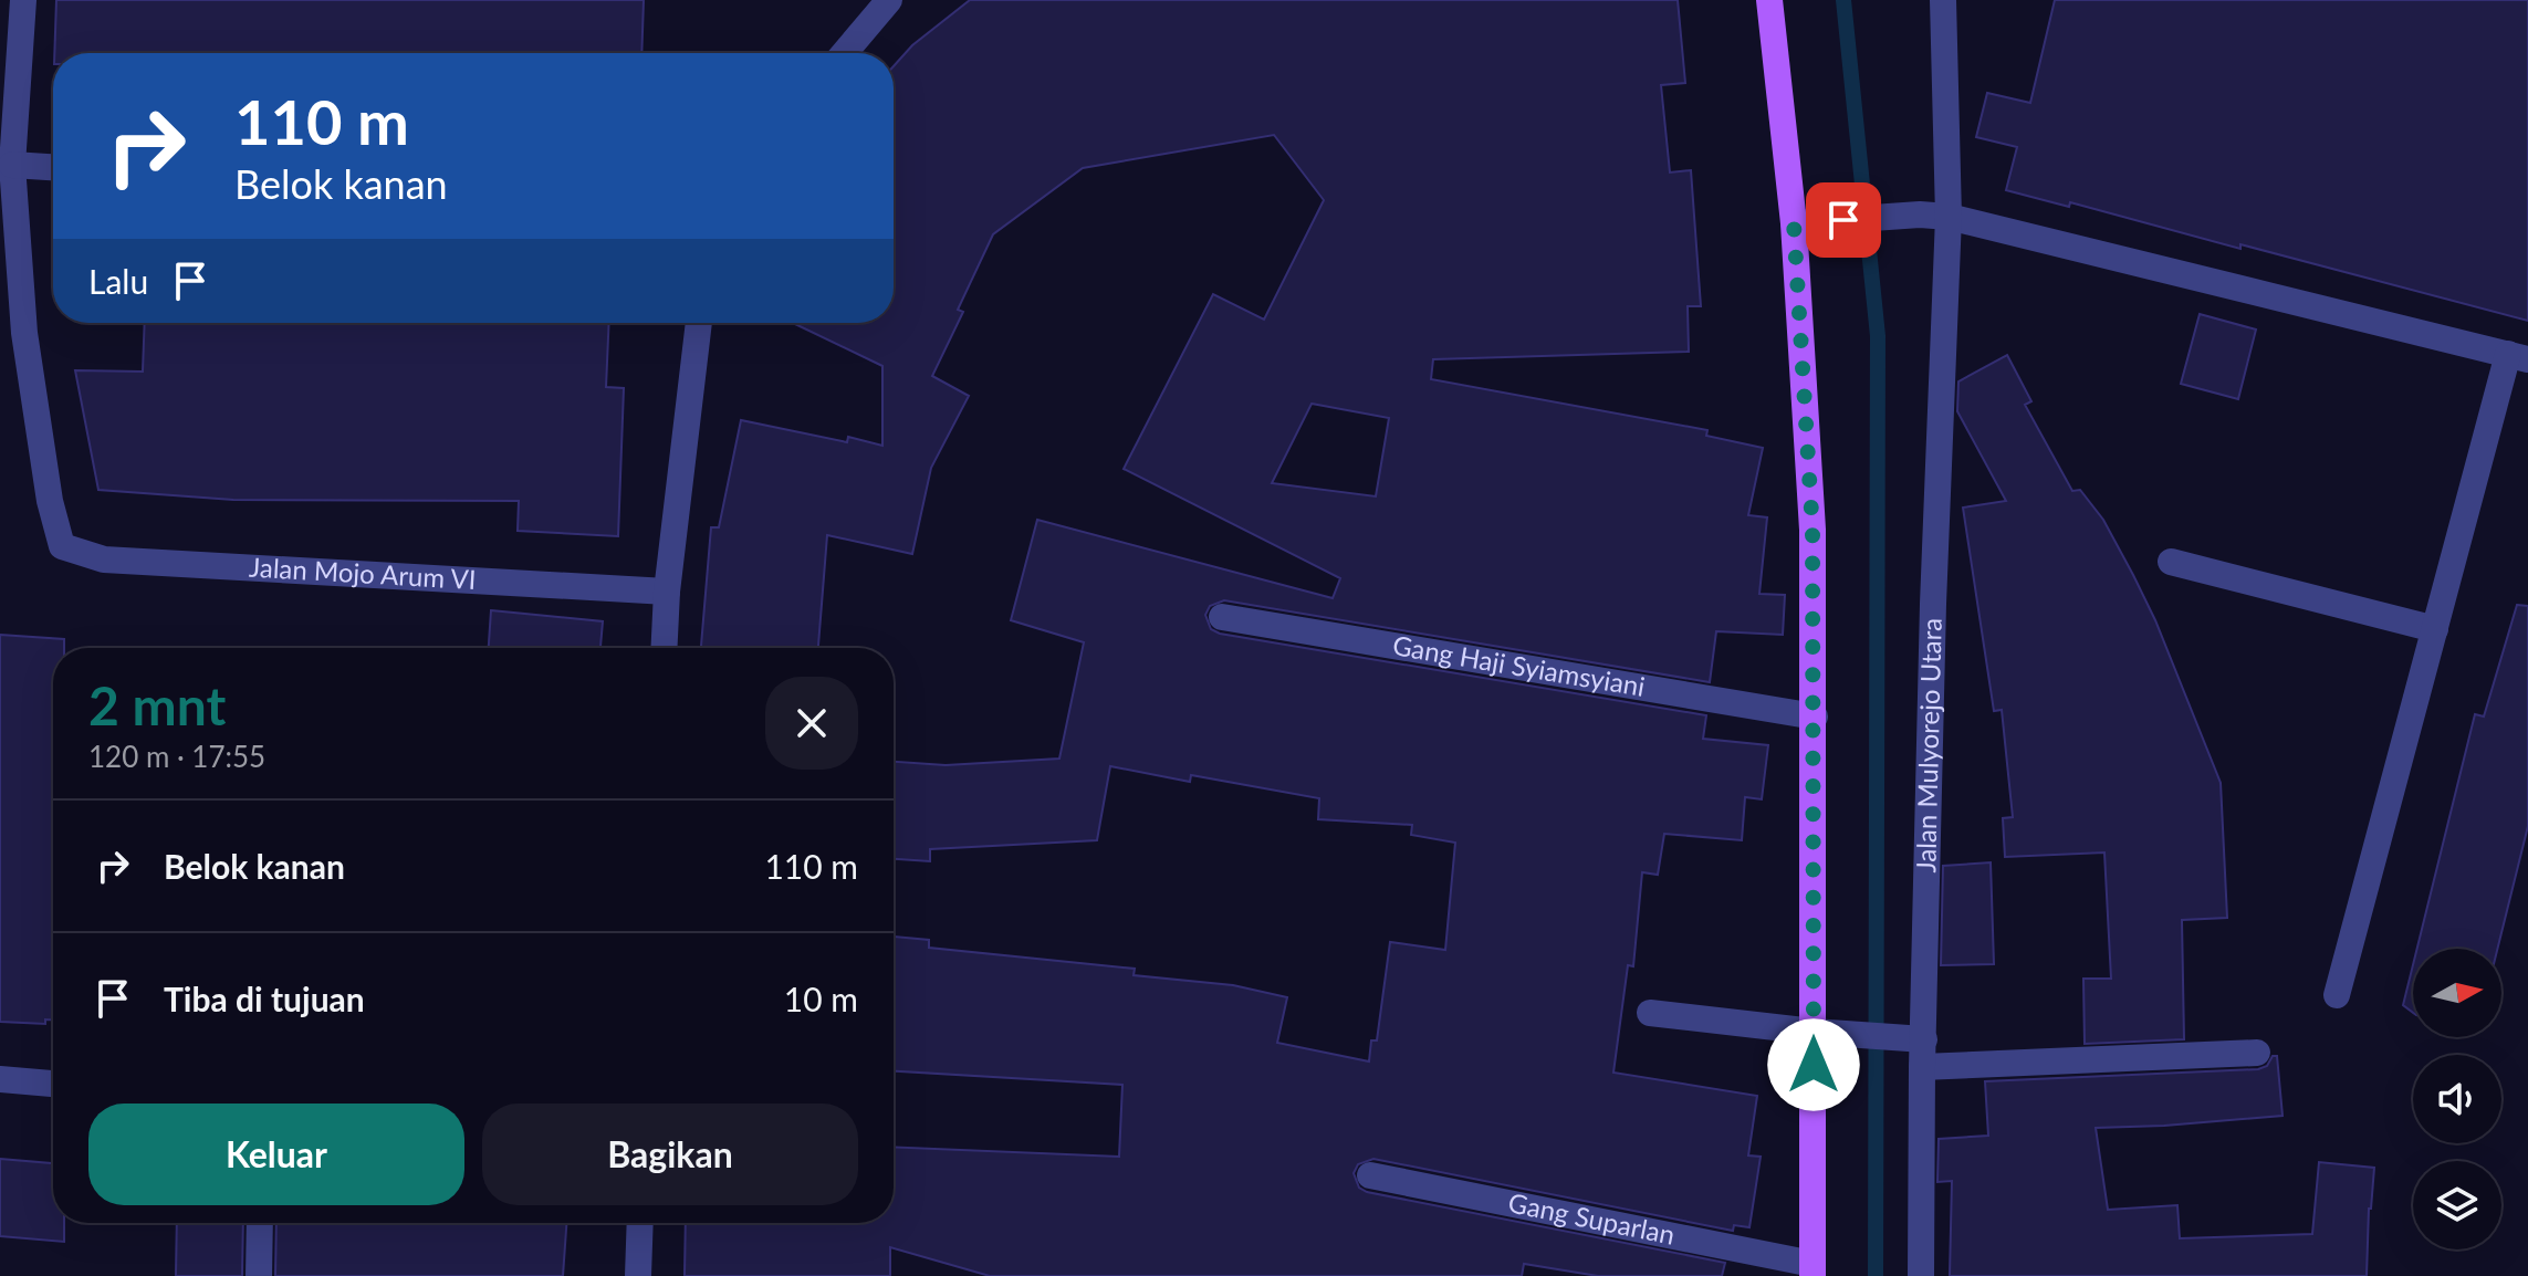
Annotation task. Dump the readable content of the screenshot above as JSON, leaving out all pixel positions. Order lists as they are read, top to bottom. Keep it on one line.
{"streets":{"street":["Jalan Mojo Arum VI","Gang Haji Syiamsyiani","Jalan Mulyorejo Utara","Gang Suparlan"]},"north":"right","page":{"turn":["110 m","Belok kanan"],"then":"Lalu","heading":["2 mnt","120 m · 17:55"],"list":[{"name":"Belok kanan","value":"110 m"},{"name":"Tiba di tujuan","value":"10 m"}],"buttons":["Keluar","Bagikan"]}}
